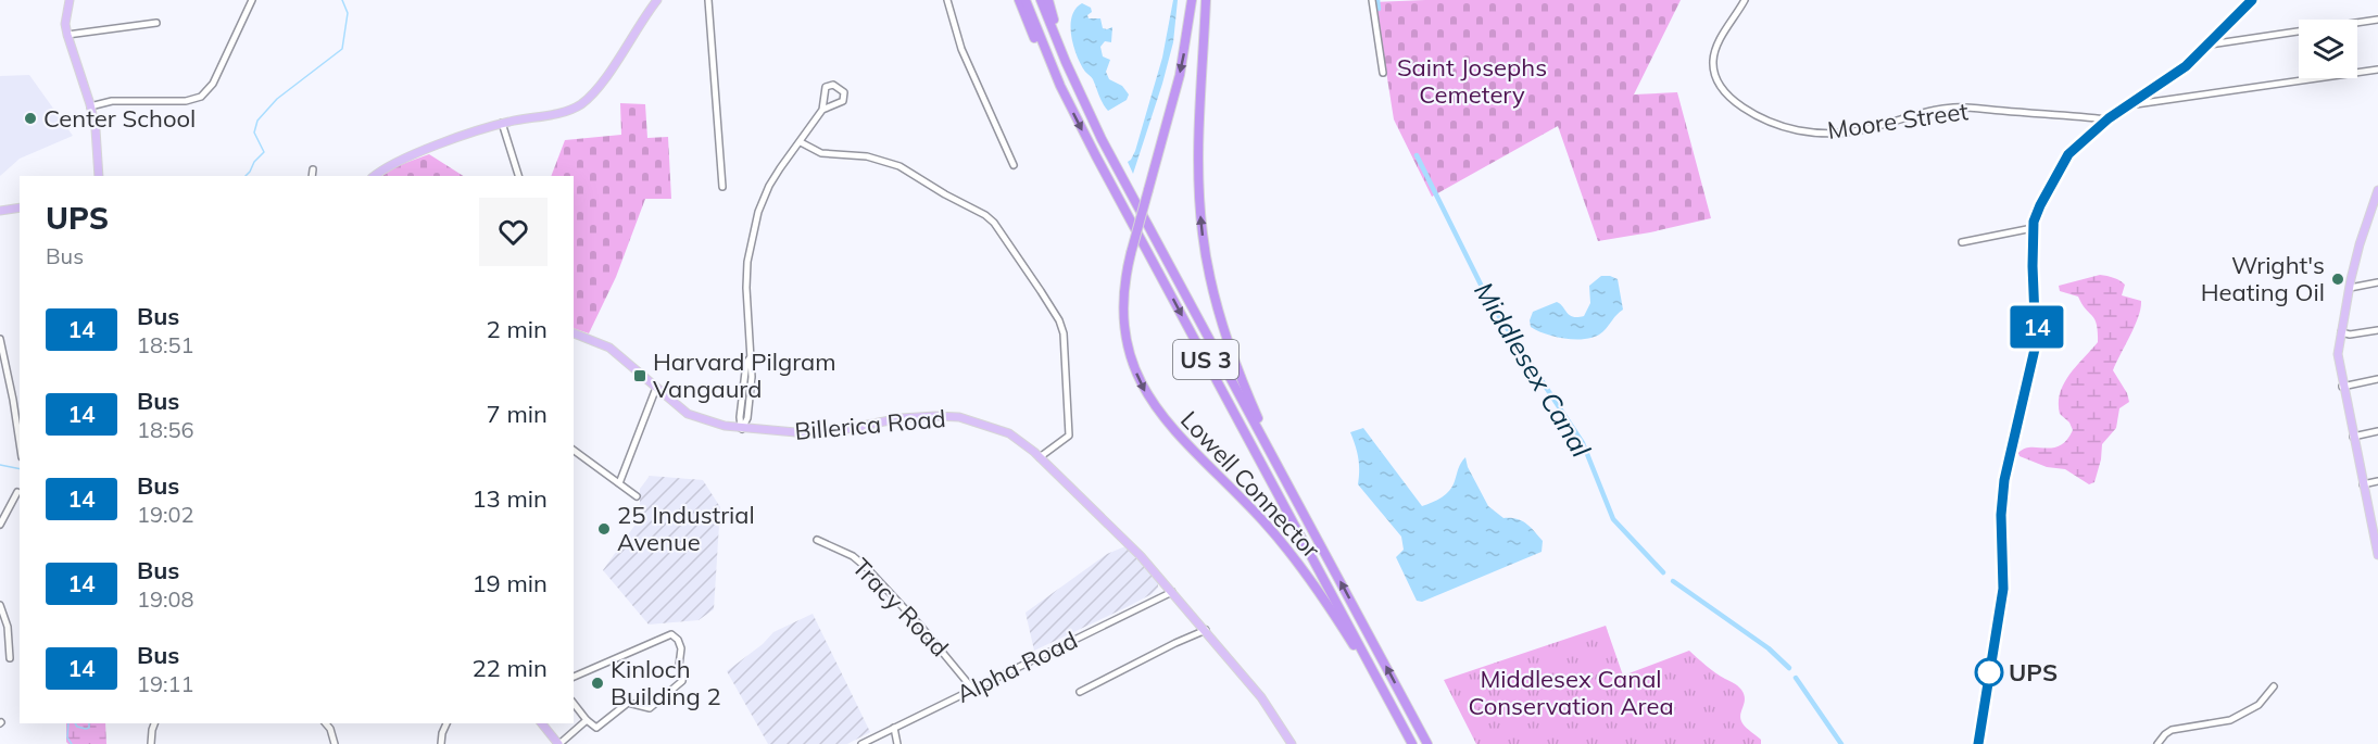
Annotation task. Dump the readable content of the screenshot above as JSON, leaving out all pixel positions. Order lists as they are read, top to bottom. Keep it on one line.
{"streets":{"highway":["US 3","Lowell Connector"],"main road":["Billerica Road"],"street":["Moore Street","Tracy Road","Alpha Road"]},"crossings":[["US 3","Lowell Connector"],["Billerica Road","Alpha Road"],["Tracy Road","Alpha Road"]],"water":["Middlesex Canal"],"parks":["Saint Josephs Cemetery","Middlesex Canal Conservation Area"],"places":{"other":["Center School","Wright's Heating Oil","25 Industrial Avenue","UPS","Kinloch Building 2"],"transit":["Harvard Pilgram Vangaurd"]},"lines":["bus line 14"],"page":{"on_map":"14","heading":["UPS","Bus"],"list":[{"mark":"14","name":"Bus","note":"18:51","value":"2 min"},{"mark":"14","name":"Bus","note":"18:56","value":"7 min"},{"mark":"14","name":"Bus","note":"19:02","value":"13 min"},{"mark":"14","name":"Bus","note":"19:08","value":"19 min"},{"mark":"14","name":"Bus","note":"19:11","value":"22 min"}]}}
